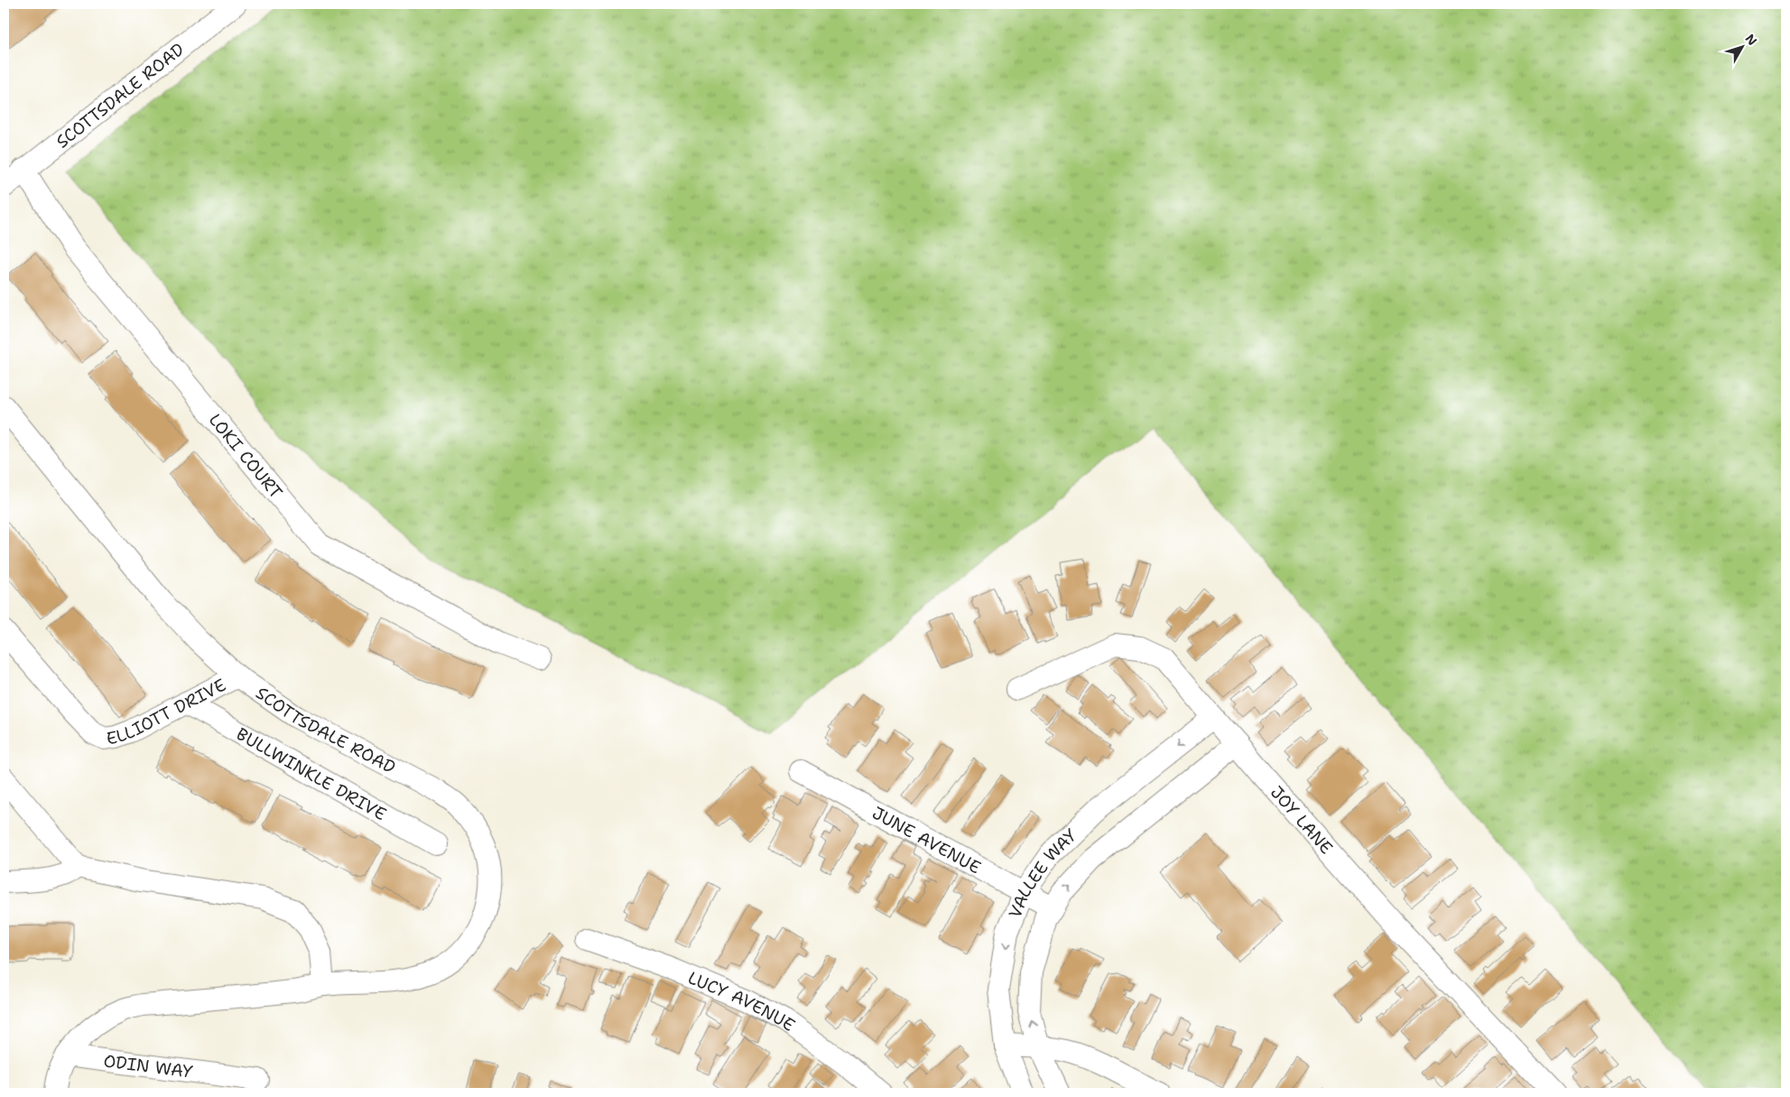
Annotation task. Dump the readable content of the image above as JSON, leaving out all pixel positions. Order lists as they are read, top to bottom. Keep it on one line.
{"streets":{"street":["SCOTTSDALE ROAD","LOKI COURT","ELLIOTT DRIVE","BULLWINKLE DRIVE","JOY LANE","JUNE AVENUE","VALLEE WAY","LUCY AVENUE","ODIN WAY"]},"crossings":[["SCOTTSDALE ROAD","LOKI COURT"],["SCOTTSDALE ROAD","ELLIOTT DRIVE"],["SCOTTSDALE ROAD","ODIN WAY"],["ELLIOTT DRIVE","BULLWINKLE DRIVE"],["JOY LANE","VALLEE WAY"],["JUNE AVENUE","VALLEE WAY"]],"north":"top right"}
